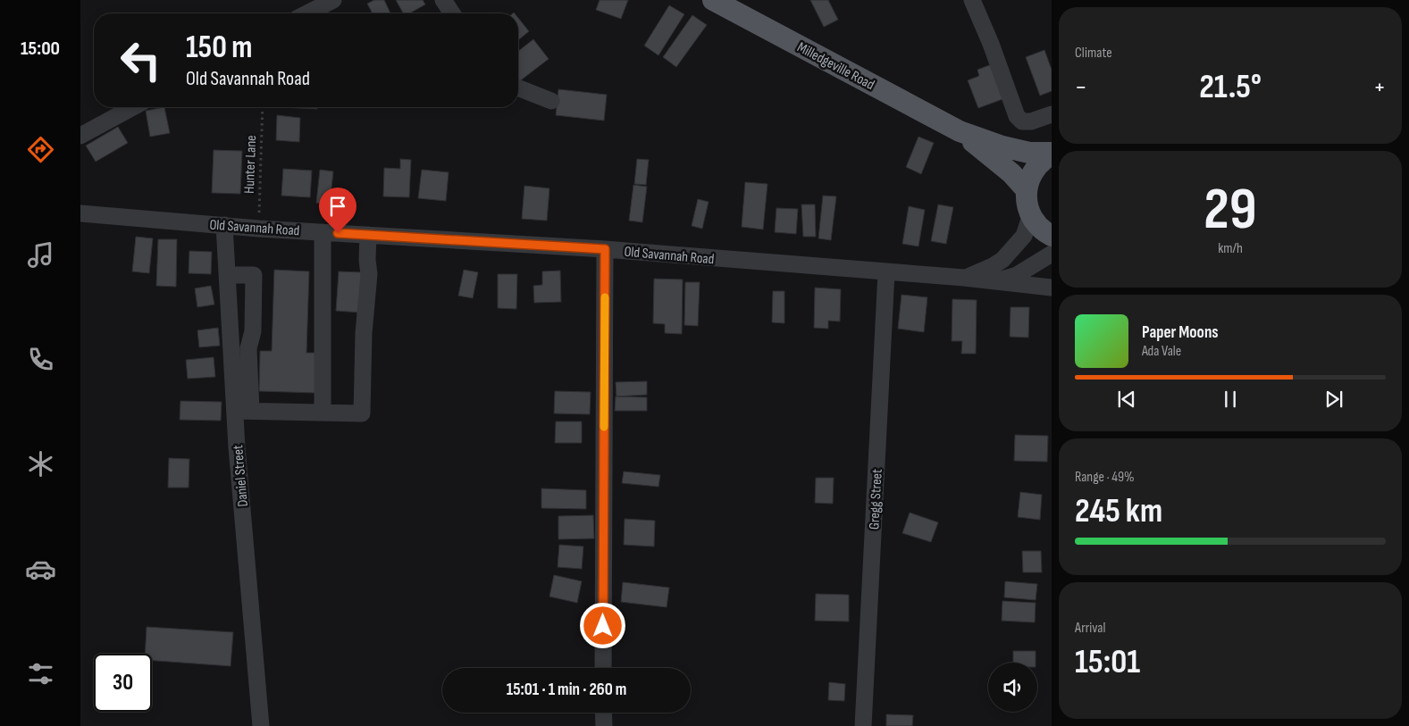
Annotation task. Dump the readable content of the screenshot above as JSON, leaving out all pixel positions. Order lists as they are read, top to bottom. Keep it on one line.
{"streets":{"main road":["Milledgeville Road"],"street":["Old Savannah Road","Daniel Street","Gregg Street"],"path":["Hunter Lane"]},"crossings":[["Hunter Lane","Old Savannah Road"],["Old Savannah Road","Daniel Street"],["Old Savannah Road","Gregg Street"]],"page":{"tabs":"15:00","tile":["Climate",["29","km/h"],["Range · 49%","245 km"],["Arrival","15:01"]],"turn":["150 m","Old Savannah Road"],"heat":["−","21.5°","+"],"song":["Paper Moons","Ada Vale"],"limit":"30","trip":"15:01 · 1 min · 260 m"}}
